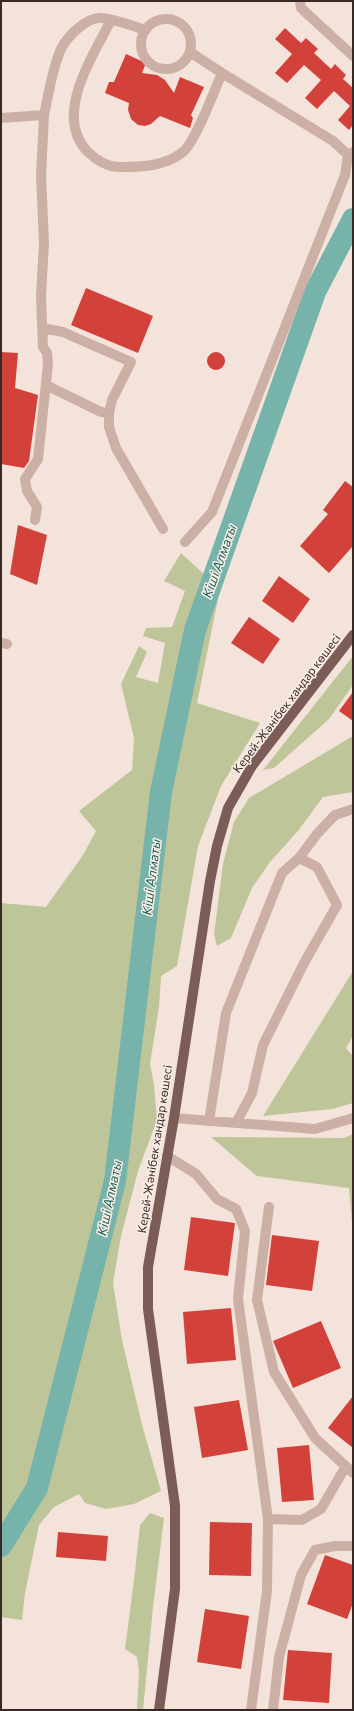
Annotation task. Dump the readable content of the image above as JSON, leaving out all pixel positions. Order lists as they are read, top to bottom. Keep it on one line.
{"streets":{"main road":["Керей-Жәнібек хандар көшесі"]},"water":["Кіші Алматы"]}
